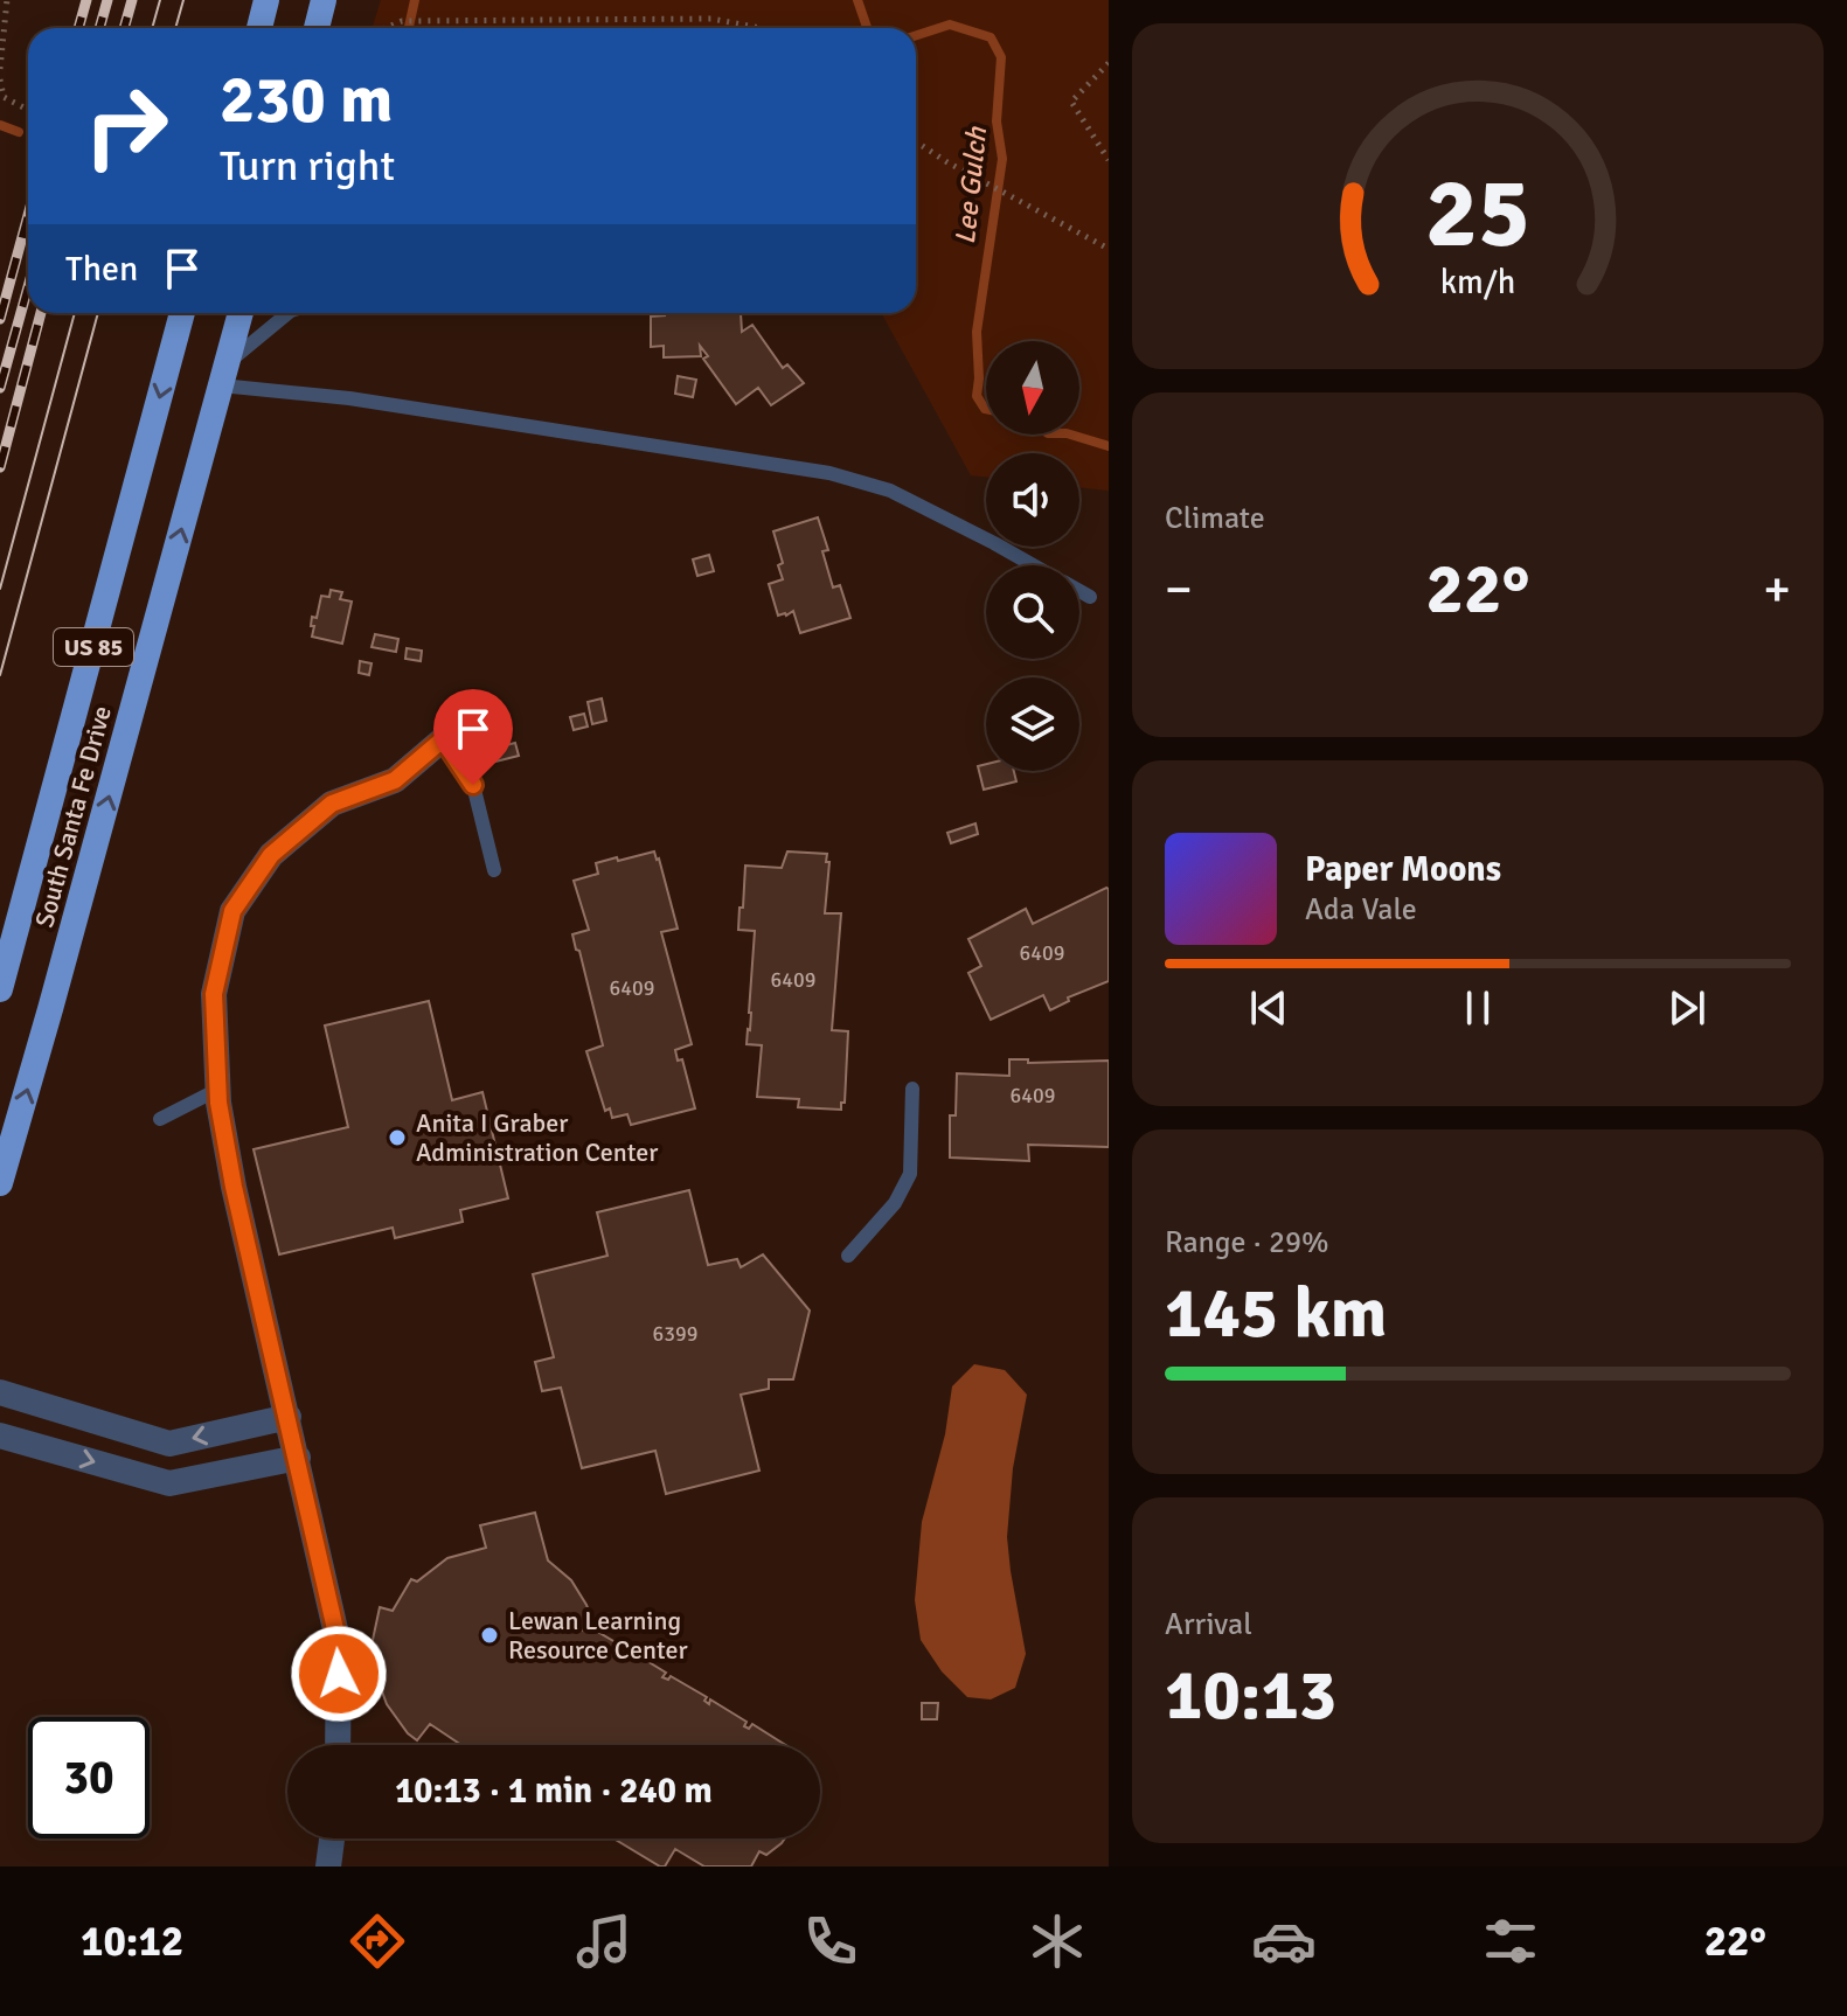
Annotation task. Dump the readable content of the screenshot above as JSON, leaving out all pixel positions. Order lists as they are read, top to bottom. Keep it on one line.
{"streets":{"highway":["US 85","South Santa Fe Drive"]},"water":["Lee Gulch"],"places":["Anita I Graber Administration Center","Lewan Learning Resource Center"],"house_numbers":["6409","6409","6409","6409","6399"],"north":"bottom","page":{"turn":["230 m","Turn right"],"then":"Then","tile":["Climate",["Range · 29%","145 km"],["Arrival","10:13"]],"heat":["−","22°","+"],"song":["Paper Moons","Ada Vale"],"limit":"30","trip":"10:13 · 1 min · 240 m","tabs":["10:12","22°"],"gauge":["25","km/h"]}}
